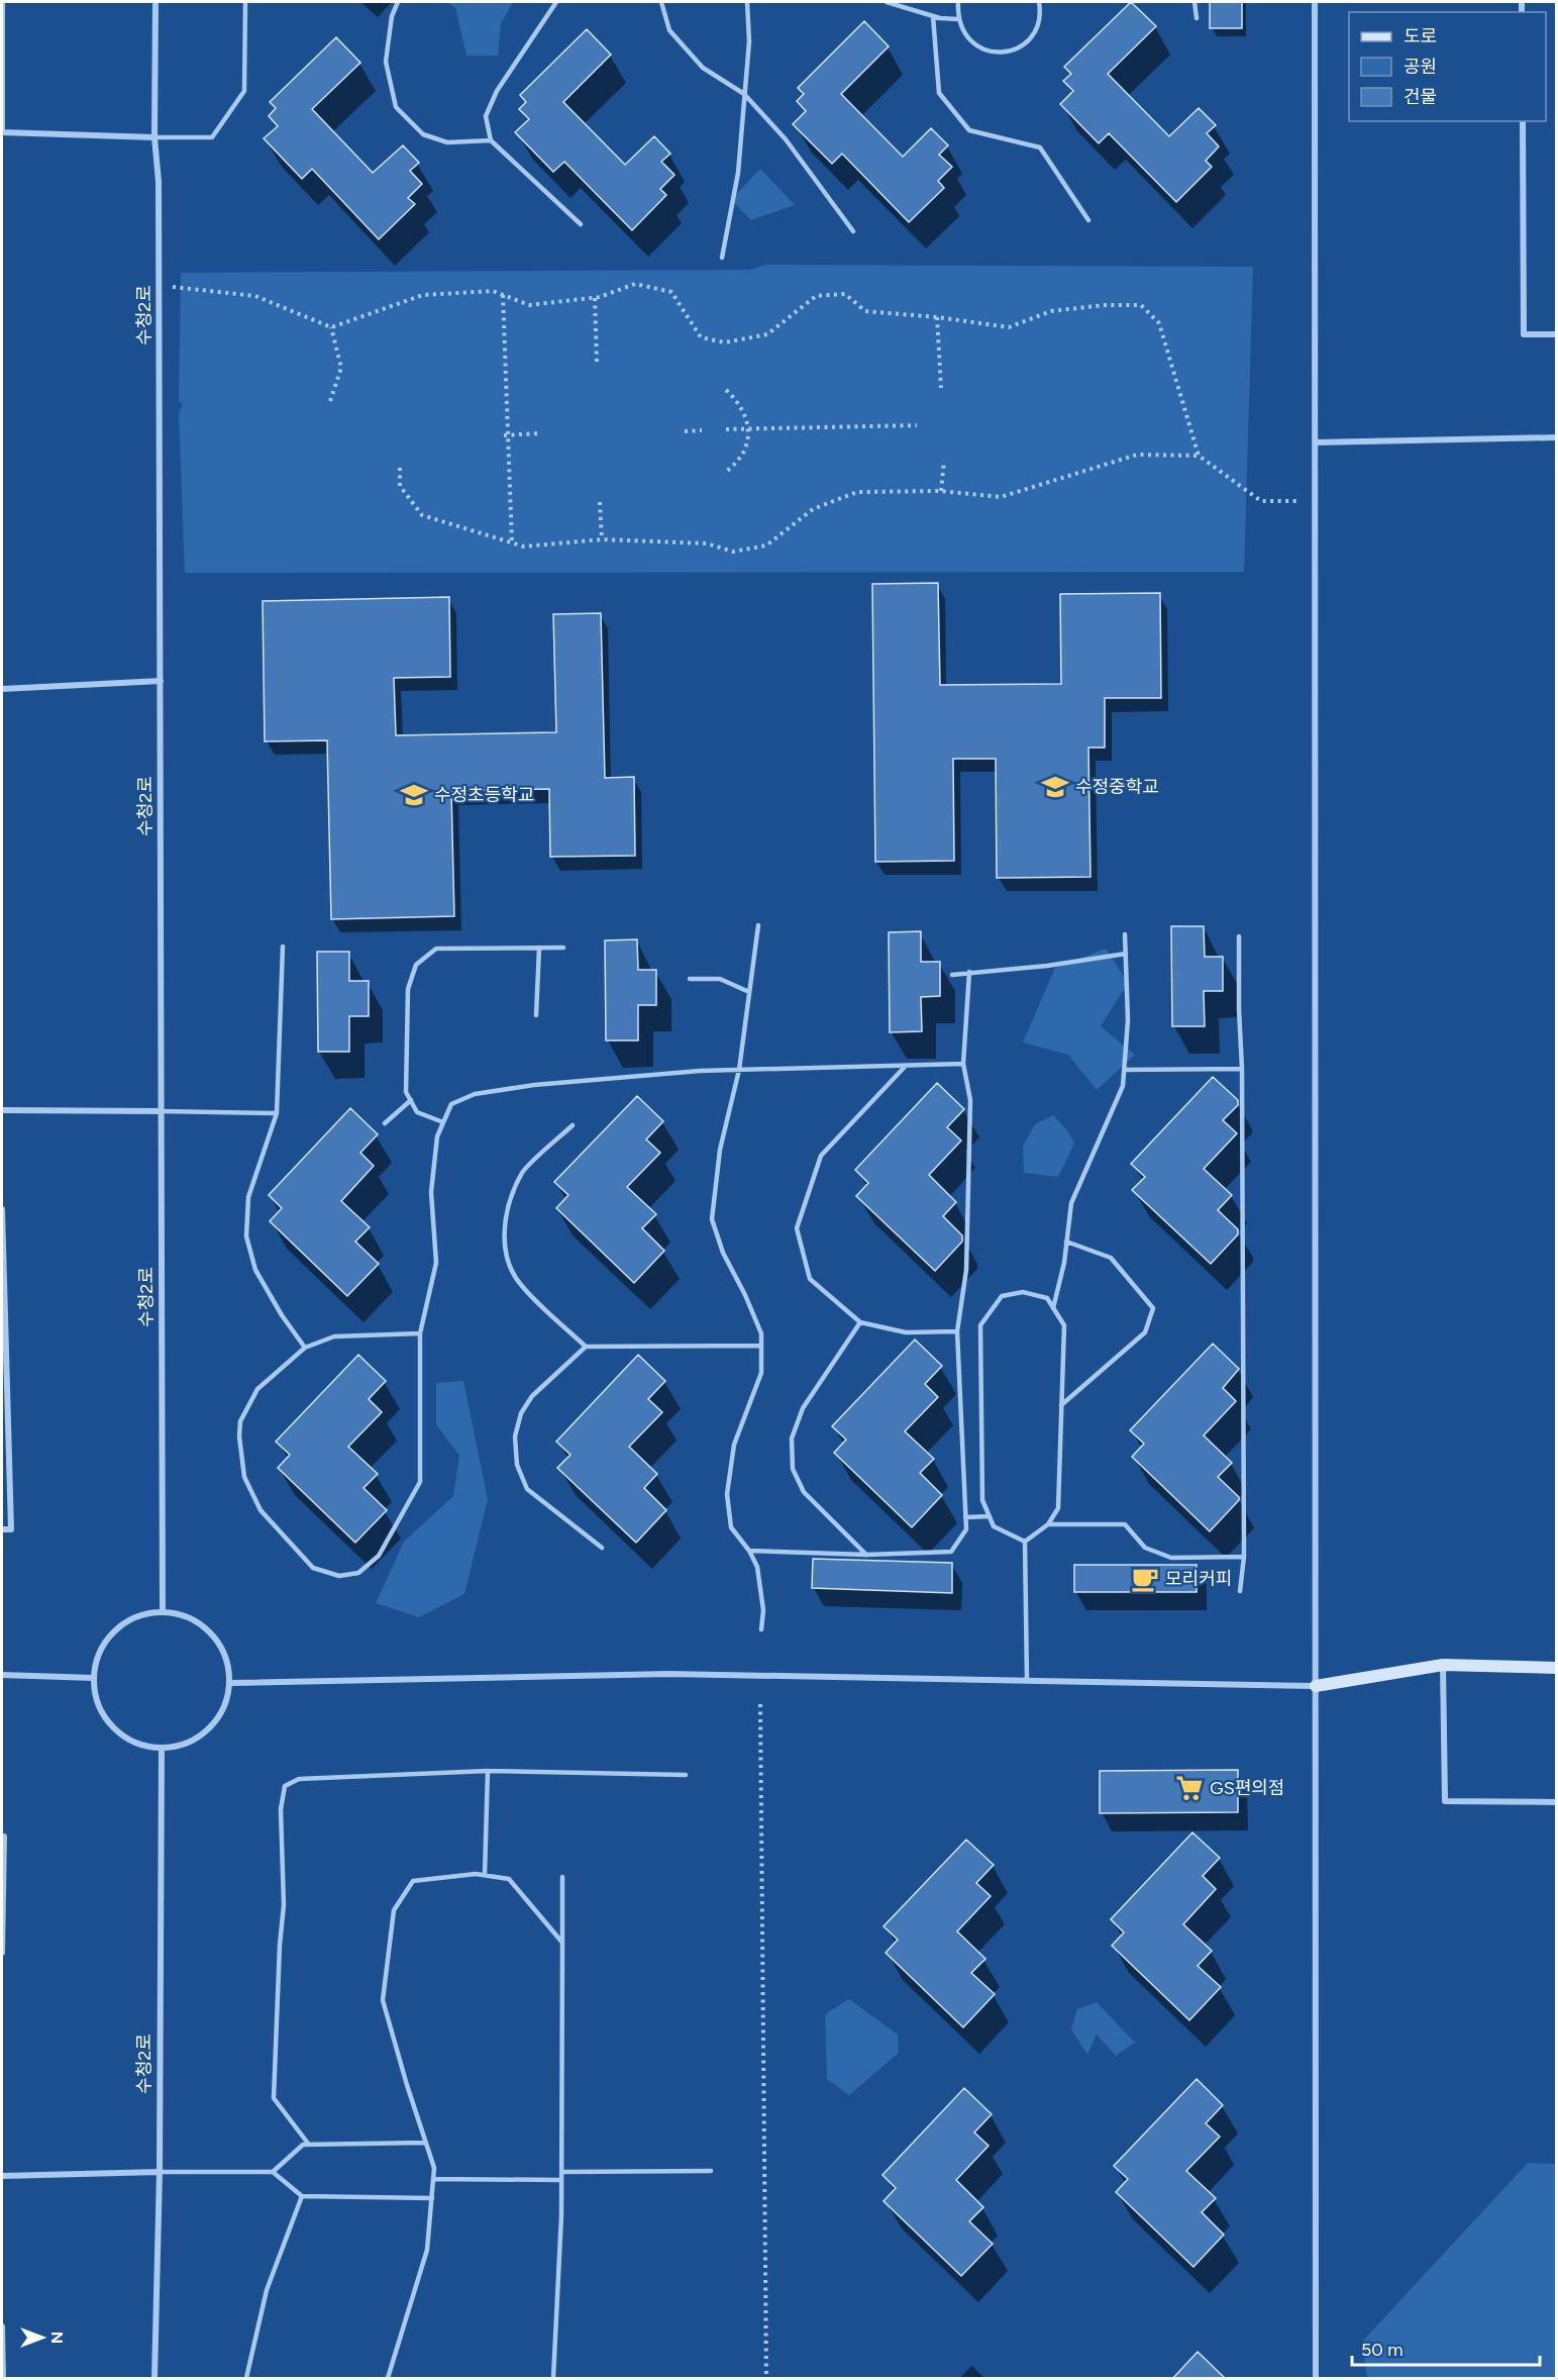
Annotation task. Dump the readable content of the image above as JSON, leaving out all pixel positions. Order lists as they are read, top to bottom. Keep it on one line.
{"streets":{"street":["수청2로"]},"places":{"school or university":["수정중학교","수정초등학교"],"cafe":["모리커피"],"supermarket":["GS편의점"]},"legend":["도로","공원","건물"],"scale_bar":"50 m","north":"right"}
